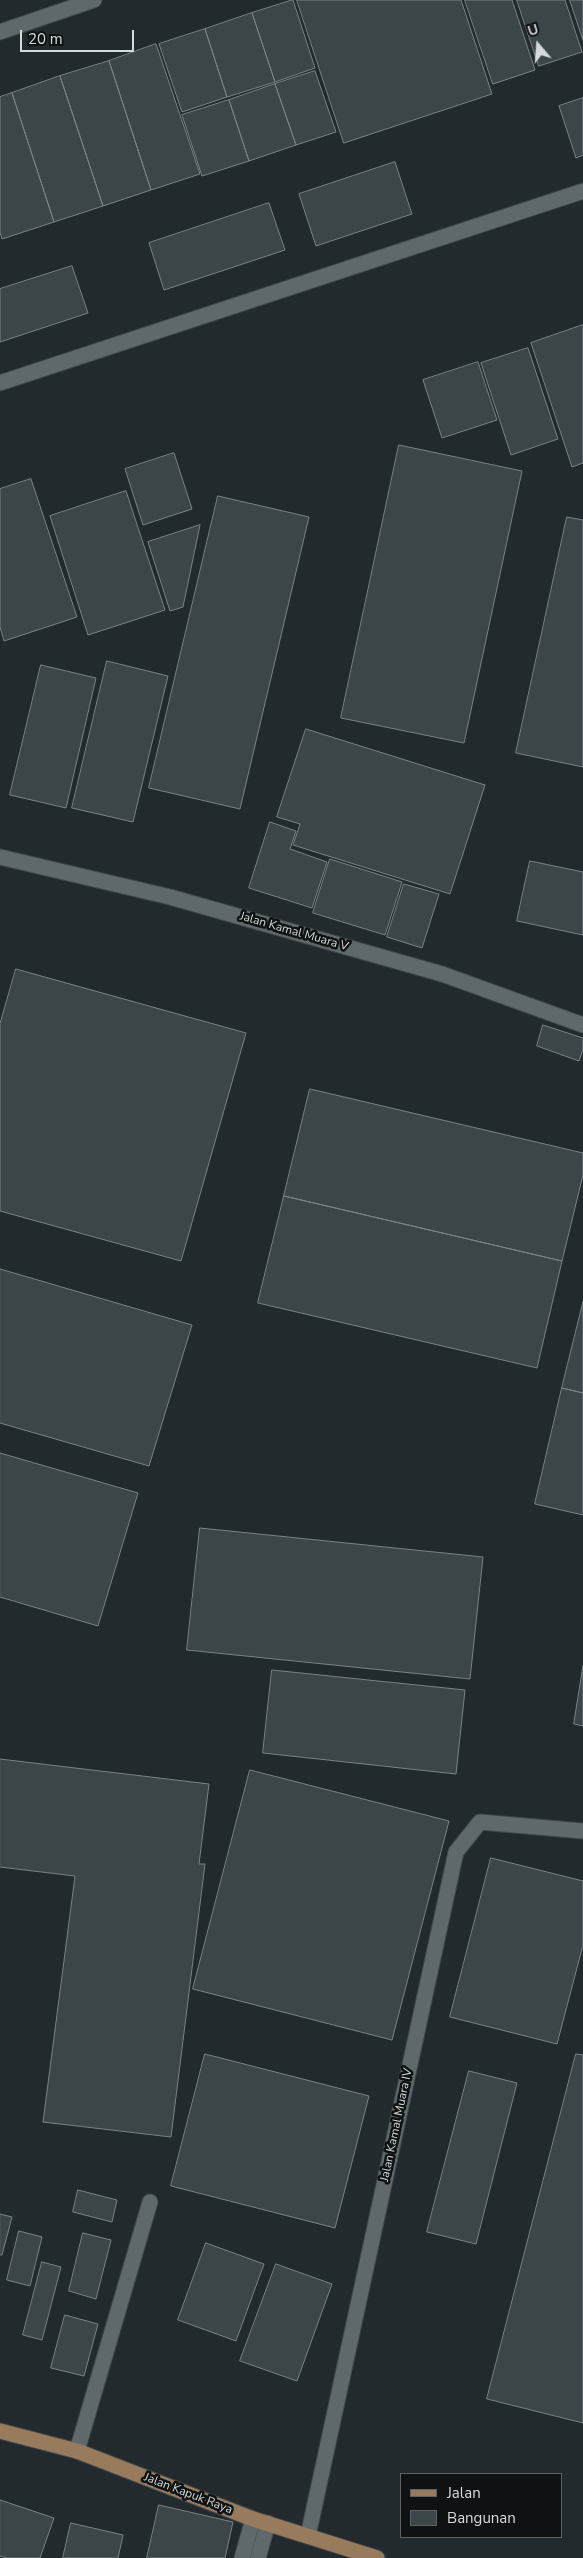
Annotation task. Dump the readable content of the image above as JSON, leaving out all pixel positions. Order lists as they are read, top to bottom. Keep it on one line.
{"streets":{"main road":["Jalan Kapuk Raya"],"street":["Jalan Kamal Muara V","Jalan Kamal Muara IV"]},"crossings":[["Jalan Kamal Muara IV","Jalan Kapuk Raya"]],"legend":["Jalan","Bangunan"],"scale_bar":"20 m","north":"top"}
